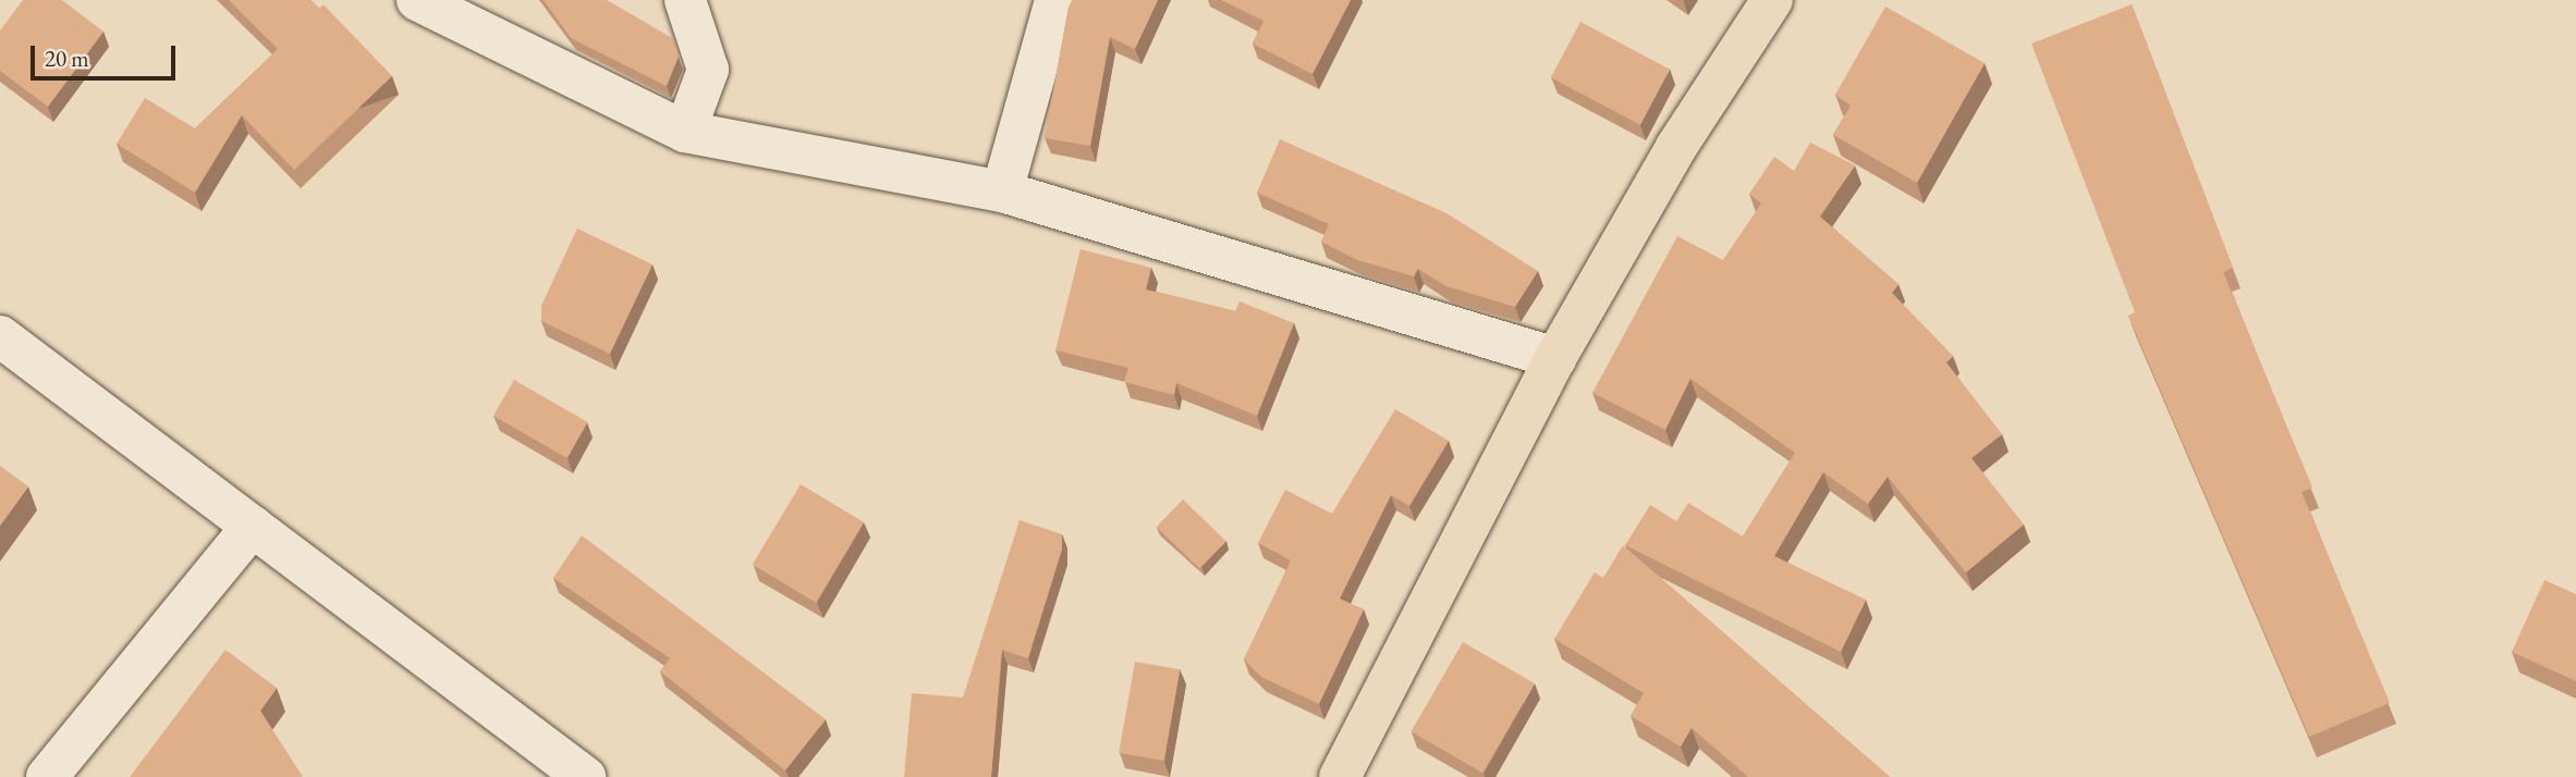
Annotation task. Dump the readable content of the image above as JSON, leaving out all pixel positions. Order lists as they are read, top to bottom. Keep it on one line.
{"scale_bar":"20 m"}
